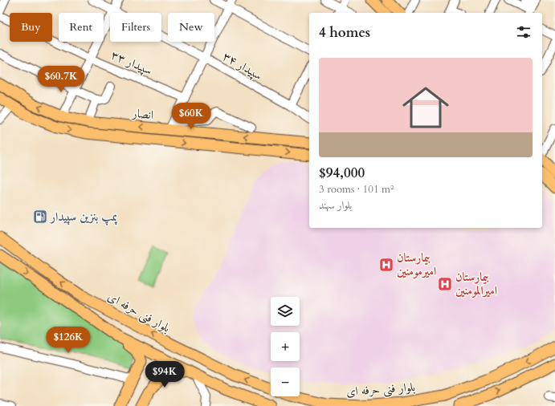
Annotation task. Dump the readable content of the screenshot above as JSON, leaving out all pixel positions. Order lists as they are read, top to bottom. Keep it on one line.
{"streets":{"main road":["انصار","بلوار فنی حرفه ای"],"street":["سپیدار ۳۳","سپیدار ۳۴"]},"places":{"fuel station":["پمپ بنزین سپیدار"],"hospital":["بیمارستان امیرمومنین","بیمارستان امیرالمومنین"]},"page":{"chip":["Buy","Rent","Filters","New"],"heading":"4 homes","list":[{"name":"$94,000","note":"3 rooms · 101 m² · بلوار سهند"}],"price":["$60.7K","$60K","$126K","$94K"],"map_buttons":["+","−"]}}
